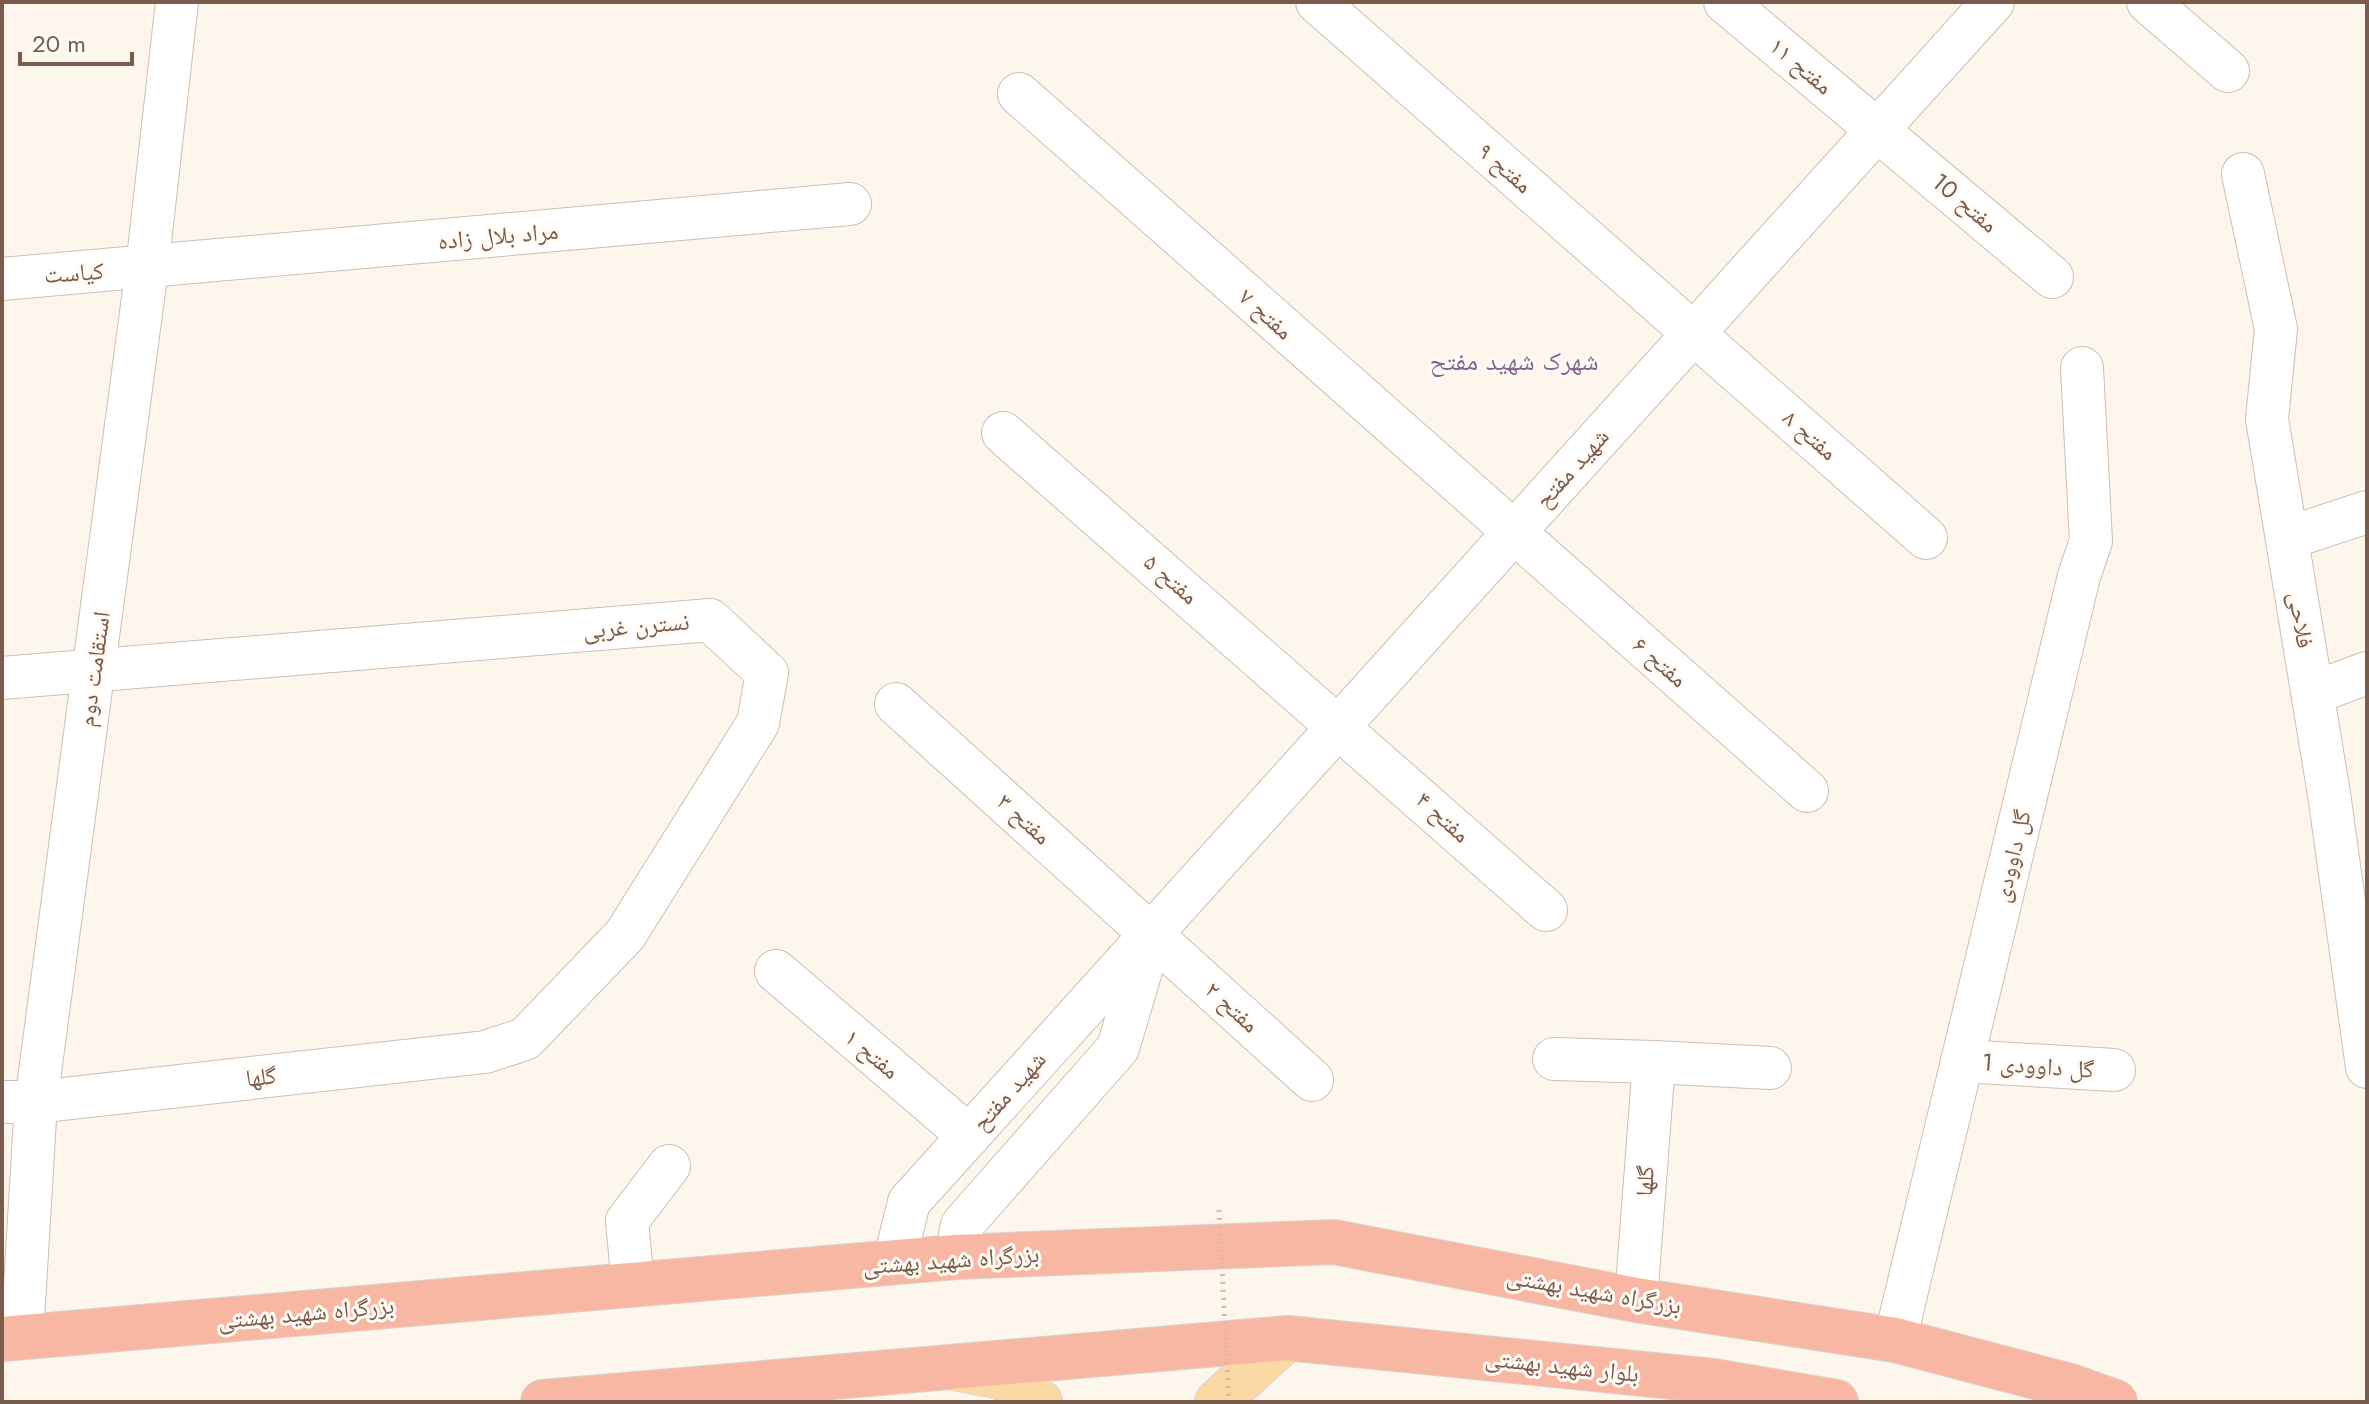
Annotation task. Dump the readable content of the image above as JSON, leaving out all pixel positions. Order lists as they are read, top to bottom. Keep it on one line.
{"streets":{"highway":["بزرگراه شهید بهشتی","بلوار شهید بهشتی"],"street":["مفتح ۱۱","مفتح ۹","مفتح 10","مراد بلال زاده","کیاست","مفتح ۷","مفتح ۸","شهید مفتح","مفتح ۵","فلاحی","نسترن غربی","مفتح ۶","استقامت دوم","مفتح ۴","مفتح ۳","گل داوودی","مفتح ۲","مفتح ۱","گل داوودی 1","گلها"]},"crossings":[["مفتح ۱۱","مفتح 10"],["مفتح ۱۱","شهید مفتح"],["مفتح ۹","مفتح ۸"],["مفتح ۹","شهید مفتح"],["مفتح 10","شهید مفتح"],["مراد بلال زاده","کیاست"],["مراد بلال زاده","استقامت دوم"],["کیاست","استقامت دوم"],["مفتح ۷","شهید مفتح"],["مفتح ۷","مفتح ۶"],["مفتح ۸","شهید مفتح"],["شهید مفتح","مفتح ۵"],["شهید مفتح","مفتح ۶"],["شهید مفتح","مفتح ۴"],["شهید مفتح","مفتح ۳"],["شهید مفتح","مفتح ۲"],["شهید مفتح","مفتح ۱"],["شهید مفتح","بزرگراه شهید بهشتی"],["مفتح ۵","مفتح ۴"],["نسترن غربی","استقامت دوم"],["نسترن غربی","گلها"],["استقامت دوم","گلها"],["استقامت دوم","بزرگراه شهید بهشتی"],["مفتح ۳","مفتح ۲"],["گل داوودی","گل داوودی 1"],["گل داوودی","بزرگراه شهید بهشتی"],["گلها","بزرگراه شهید بهشتی"]],"districts":["شهرک شهید مفتح"],"scale_bar":"20 m"}
